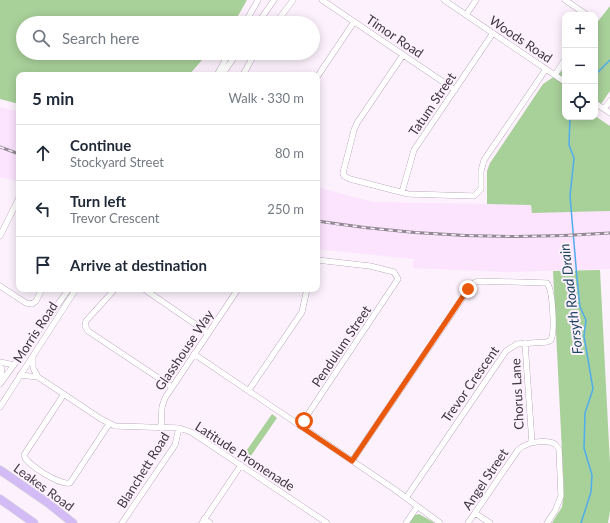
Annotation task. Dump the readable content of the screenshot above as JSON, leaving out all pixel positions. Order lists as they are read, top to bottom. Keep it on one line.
{"streets":{"highway":["Leakes Road"],"street":["Timor Road","Woods Road","Tatum Street","Morris Road","Pendulum Street","Glasshouse Way","Trevor Crescent","Chorus Lane","Latitude Promenade","Blanchett Road","Angel Street"]},"crossings":[["Timor Road","Tatum Street"],["Woods Road","Tatum Street"],["Morris Road","Latitude Promenade"],["Glasshouse Way","Latitude Promenade"],["Trevor Crescent","Chorus Lane"],["Chorus Lane","Angel Street"],["Latitude Promenade","Blanchett Road"]],"water":["Forsyth Road Drain"],"page":{"map_buttons":["+","−"],"search":"Search here","heading":["5 min","Walk · 330 m"],"list":[["Continue","Stockyard Street","80 m"],["Turn left","Trevor Crescent","250 m"],"Arrive at destination"]}}
